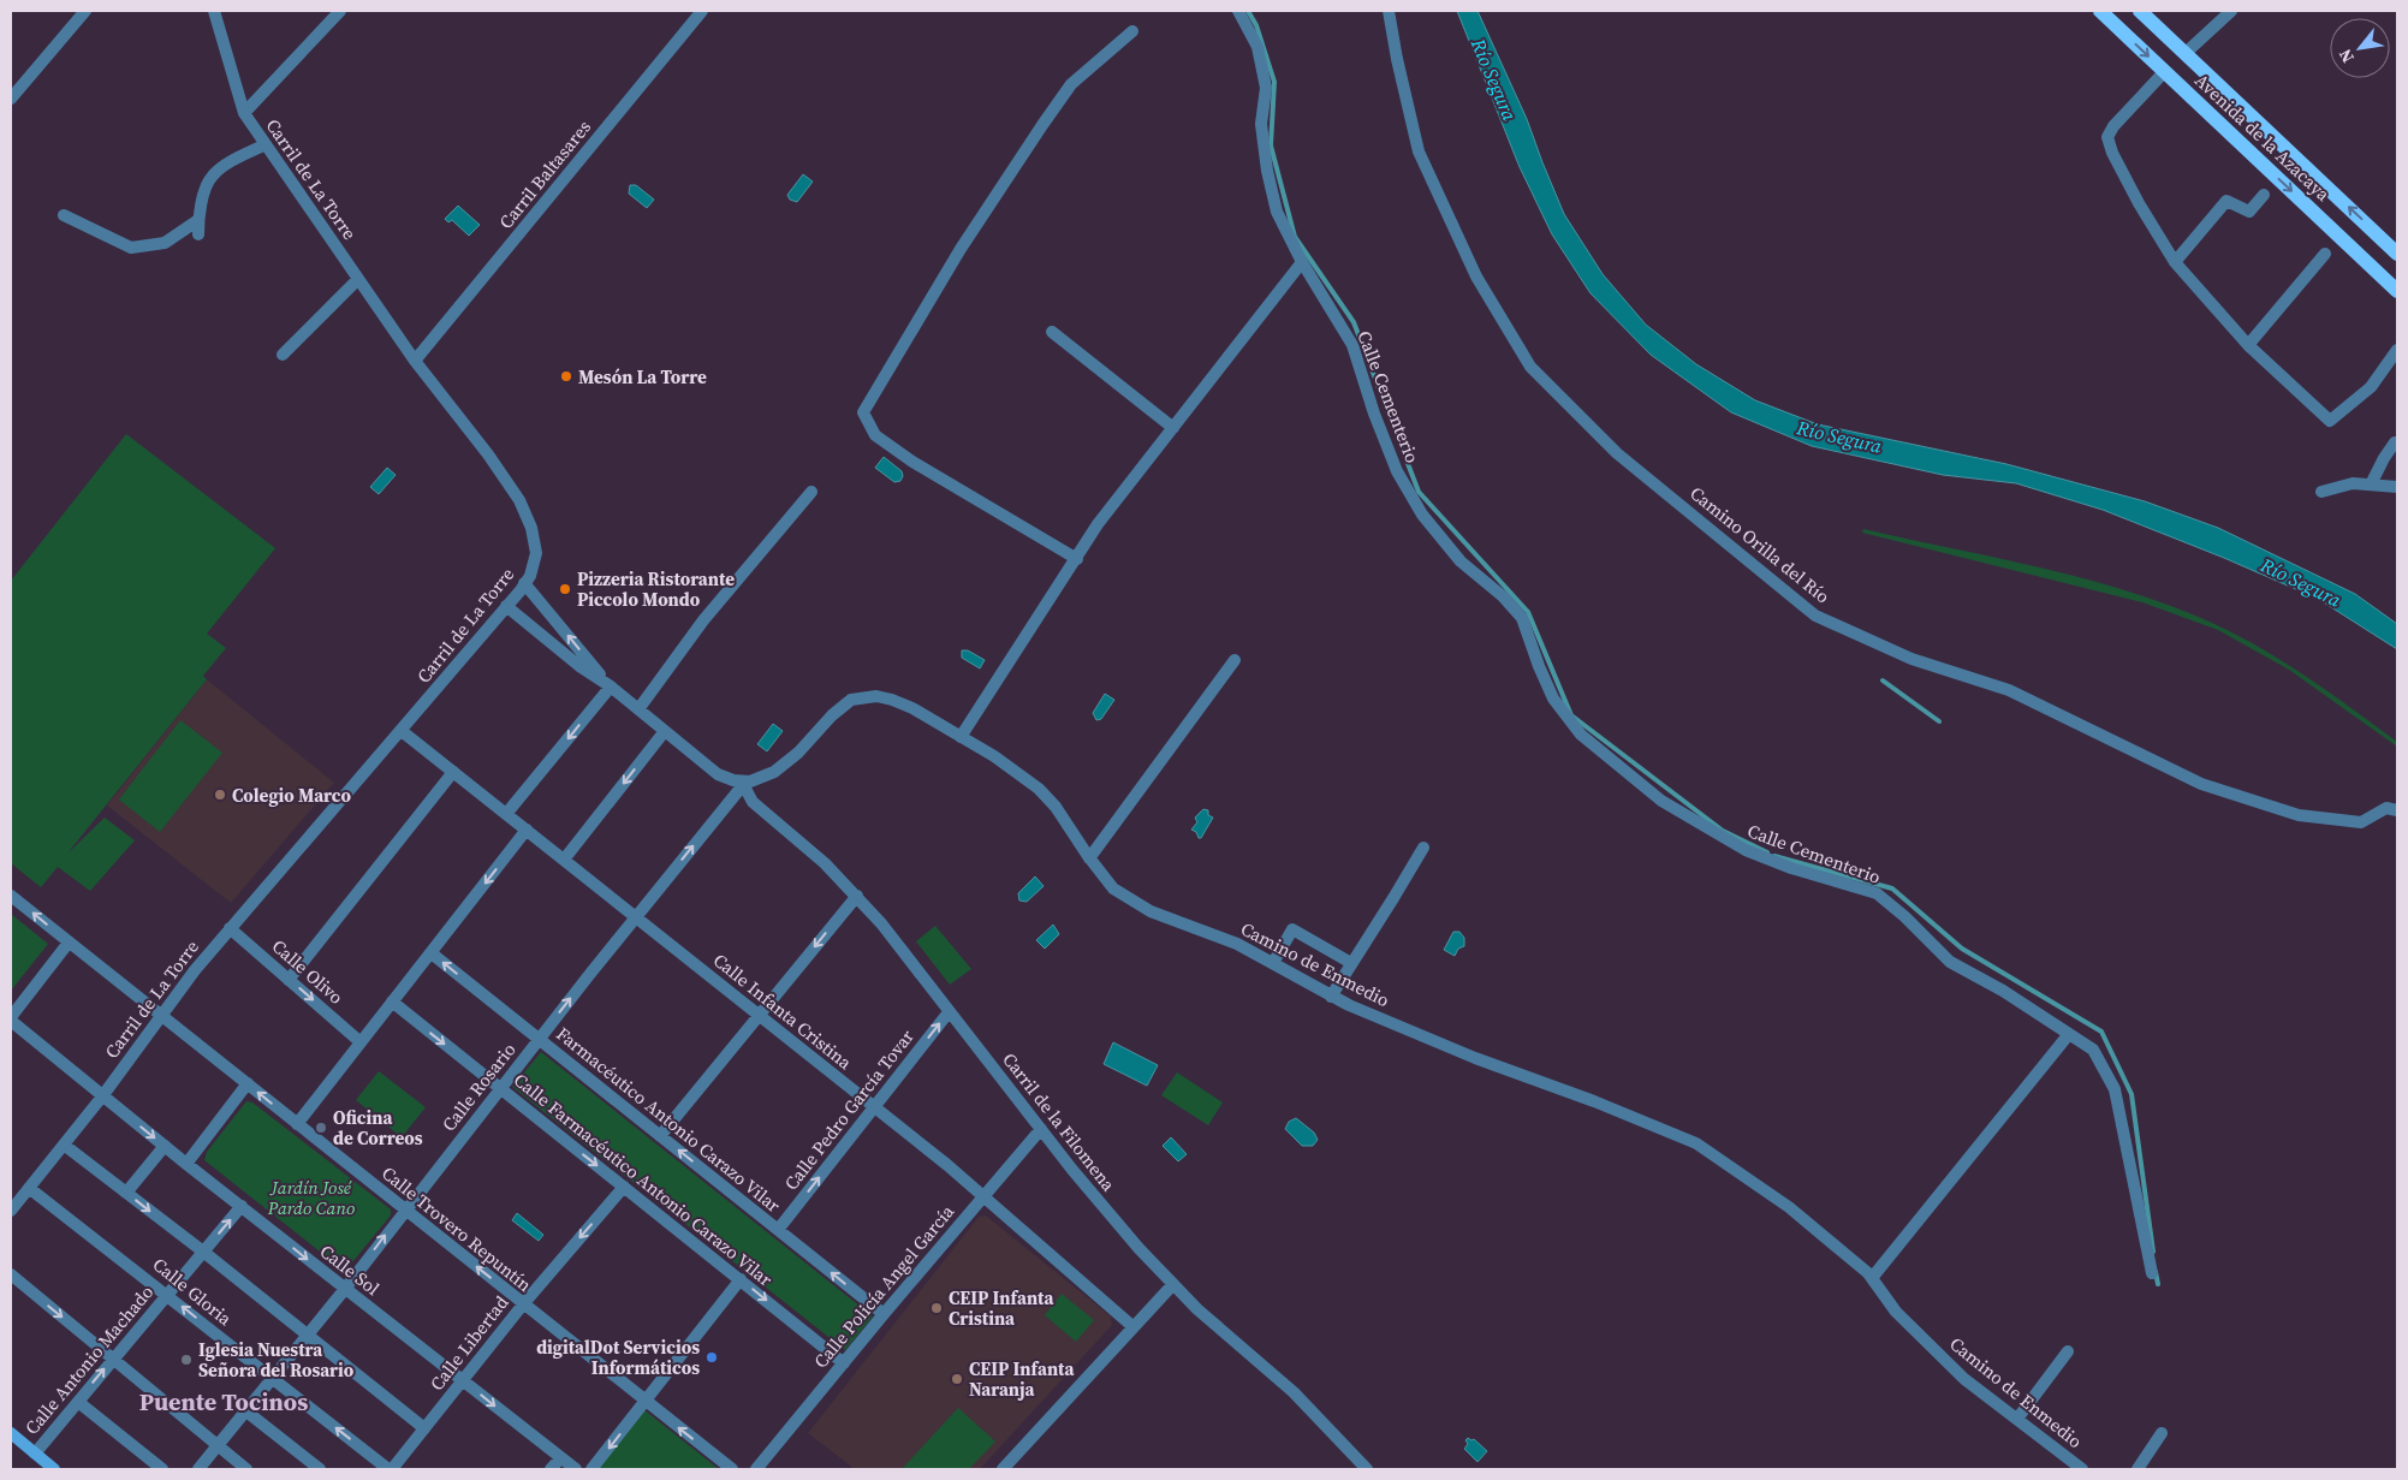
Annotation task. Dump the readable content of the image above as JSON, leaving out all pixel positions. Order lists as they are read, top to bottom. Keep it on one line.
{"streets":{"main road":["Avenida de la Azacaya"],"street":["Carril Baltasares","Carril de La Torre","Calle Cementerio","Camino Orilla del Río","Camino de Enmedio","Calle Olivo","Calle Infanta Cristina","Calle Rosario","Calle Pedro García Tovar","Farmacéutico Antonio Carazo Vilar","Carril de la Filomena","Calle Farmacéutico Antonio Carazo Vilar","Calle Trovero Repuntín","Calle Sol","Calle Policía Angel García","Calle Gloria","Calle Libertad","Calle Antonio Machado"]},"crossings":[["Carril Baltasares","Carril de La Torre"],["Carril de La Torre","Calle Olivo"],["Carril de La Torre","Calle Infanta Cristina"],["Carril de La Torre","Calle Trovero Repuntín"],["Carril de La Torre","Calle Sol"],["Carril de La Torre","Calle Gloria"],["Camino de Enmedio","Calle Rosario"],["Camino de Enmedio","Carril de la Filomena"],["Calle Infanta Cristina","Calle Rosario"],["Calle Infanta Cristina","Calle Pedro García Tovar"],["Calle Infanta Cristina","Calle Policía Angel García"],["Calle Rosario","Farmacéutico Antonio Carazo Vilar"],["Calle Rosario","Carril de la Filomena"],["Calle Rosario","Calle Farmacéutico Antonio Carazo Vilar"],["Calle Rosario","Calle Trovero Repuntín"],["Calle Rosario","Calle Sol"],["Calle Rosario","Calle Gloria"],["Calle Pedro García Tovar","Farmacéutico Antonio Carazo Vilar"],["Calle Pedro García Tovar","Carril de la Filomena"],["Farmacéutico Antonio Carazo Vilar","Calle Policía Angel García"],["Carril de la Filomena","Calle Policía Angel García"],["Calle Farmacéutico Antonio Carazo Vilar","Calle Policía Angel García"],["Calle Farmacéutico Antonio Carazo Vilar","Calle Libertad"],["Calle Trovero Repuntín","Calle Libertad"],["Calle Sol","Calle Libertad"],["Calle Sol","Calle Antonio Machado"],["Calle Gloria","Calle Libertad"],["Calle Gloria","Calle Antonio Machado"]],"one_way":["Calle Olivo","Calle Pedro García Tovar","Farmacéutico Antonio Carazo Vilar","Calle Farmacéutico Antonio Carazo Vilar","Calle Trovero Repuntín","Calle Libertad"],"districts":["Puente Tocinos"],"water":["Río Segura"],"parks":["Jardín José Pardo Cano"],"places":["Mesón La Torre","Pizzeria Ristorante Piccolo Mondo","Colegio Marco","Oficina de Correos","CEIP Infanta Cristina","digitalDot Servicios Informáticos","Iglesia Nuestra Señora del Rosario","CEIP Infanta Naranja"],"north":"bottom left"}
